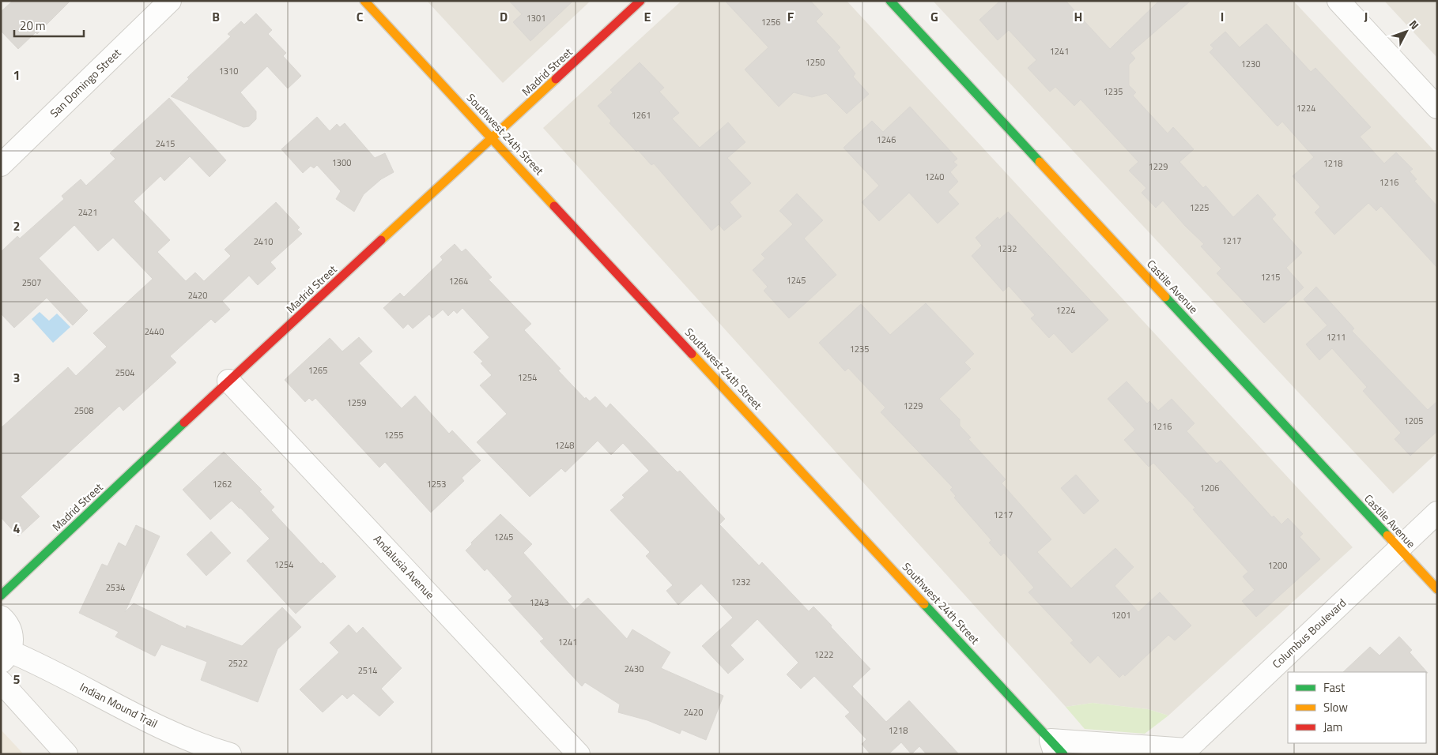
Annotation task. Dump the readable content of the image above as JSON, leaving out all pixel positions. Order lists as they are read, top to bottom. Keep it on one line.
{"streets":{"street":["Madrid Street","San Domingo Street","Southwest 24th Street","Castile Avenue","Andalusia Avenue","Columbus Boulevard","Indian Mound Trail"]},"crossings":[["Madrid Street","Southwest 24th Street"],["Madrid Street","Andalusia Avenue"],["Castile Avenue","Columbus Boulevard"]],"house_numbers":["1301","1256","1241","1250","1230","1310","1235","1224","1261","1246","2415","1300","1218","1229","1240","1216","1225","2421","1217","2410","1232","1215","1245","1264","2507","2420","1224","2440","1211","1235","1265","2504","1254","1259","1229","2508","1205","1216","1255","1248","1262","1253","1206","1217","1245","1254","1200","1232","2534","1243","1201","1241","1222","2522","2430","2514","2420","1218"],"legend":["Fast","Slow","Jam"],"scale_bar":"20 m","north":"top right","grid":{"columns":["B","C","D","E","F","G","H","I","J"],"rows":["1","2","3","4","5"]}}
